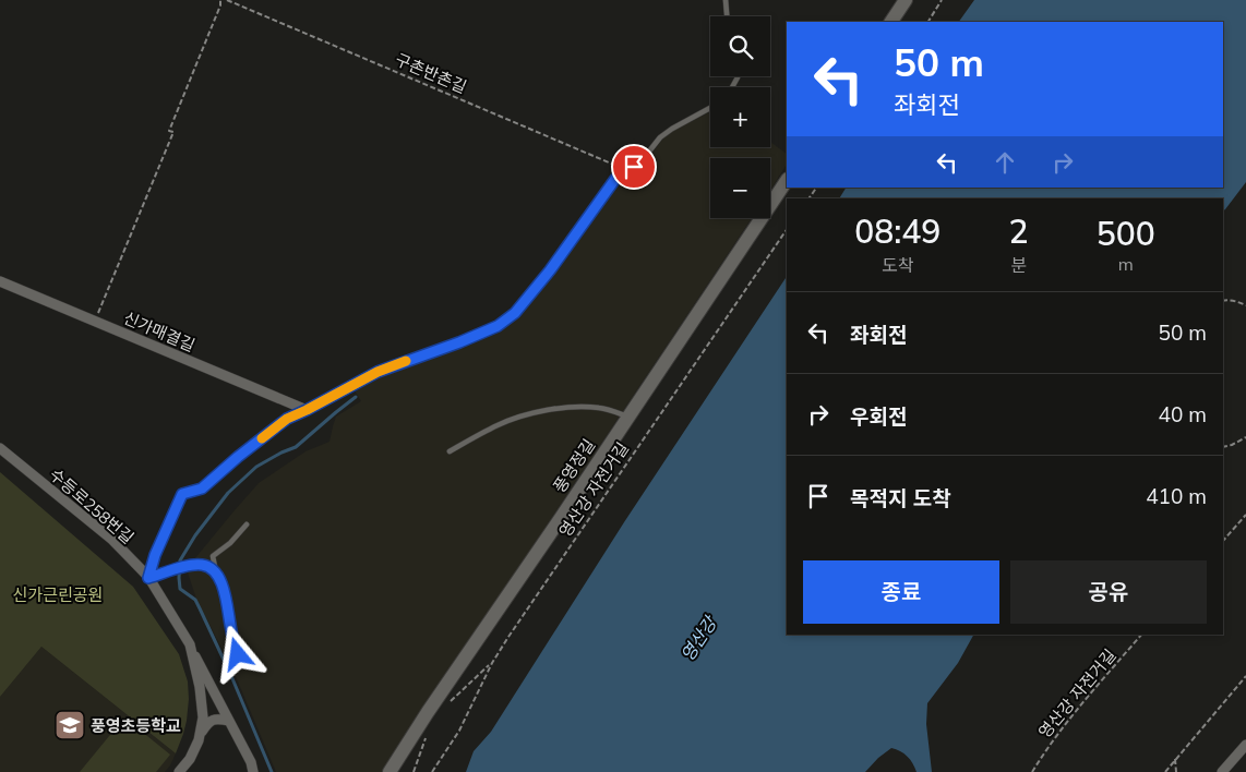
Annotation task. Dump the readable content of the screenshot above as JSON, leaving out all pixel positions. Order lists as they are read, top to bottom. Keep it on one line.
{"streets":{"street":["신가매결길","풍영정길","수등로258번길"],"path":["구촌반촌길","영산강 자전거길"]},"water":["영산강"],"parks":["신가근린공원"],"places":{"school or university":["풍영초등학교"]},"page":{"map_buttons":["+","−"],"turn":["50 m","좌회전"],"eta":["08:49","도착","2","분","500","m"],"list":[{"name":"좌회전","value":"50 m"},{"name":"우회전","value":"40 m"},{"name":"목적지 도착","value":"410 m"}],"buttons":["종료","공유"]}}
